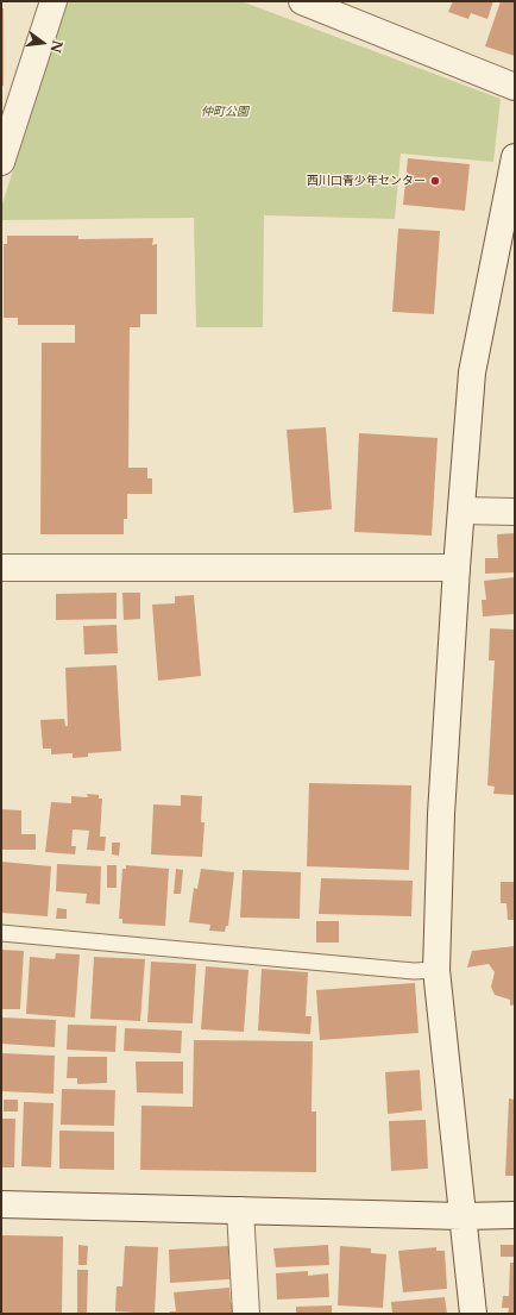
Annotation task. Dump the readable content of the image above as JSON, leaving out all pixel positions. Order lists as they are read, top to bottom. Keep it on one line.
{"parks":["仲町公園"],"places":["西川口青少年センター"],"north":"right"}
